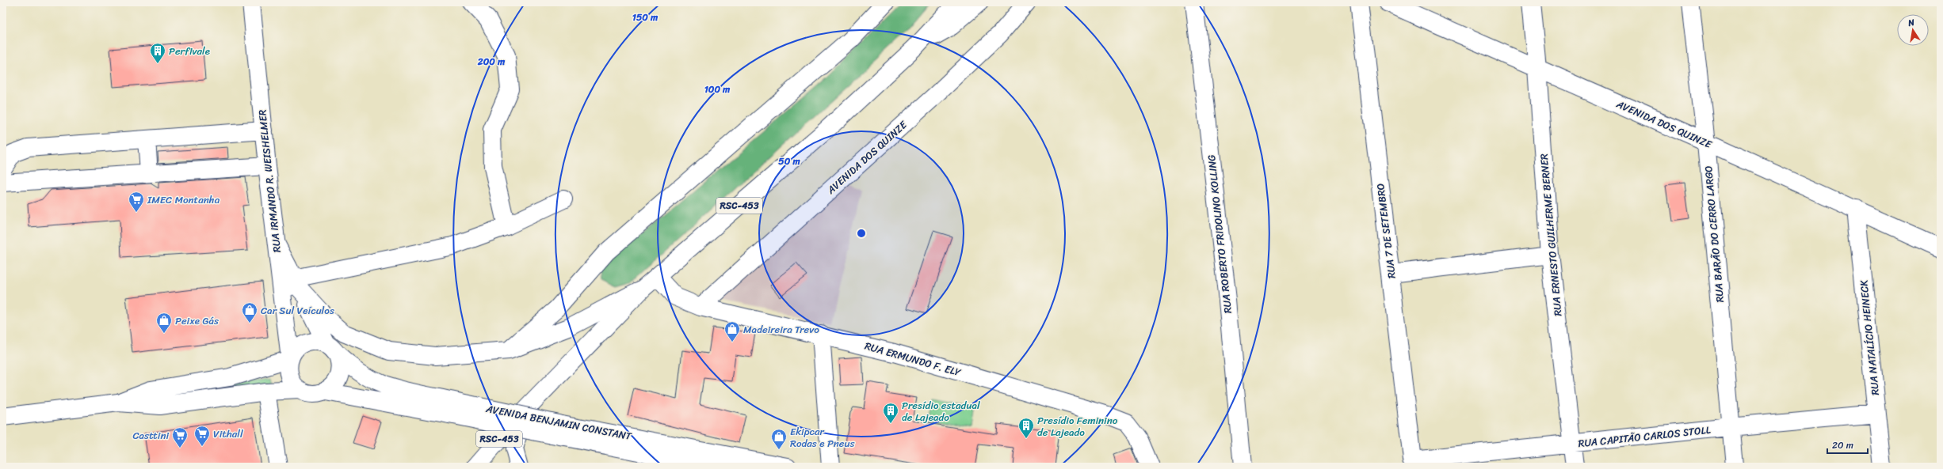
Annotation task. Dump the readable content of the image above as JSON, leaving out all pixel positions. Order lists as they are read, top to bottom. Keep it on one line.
{"streets":{"main road":["AVENIDA DOS QUINZE","RUA IRMANDO R. WEISHELMER","RSC-453","RUA 7 DE SETEMBRO","RUA ROBERTO FRIDOLINO KOLLING","RUA BARÃO DO CERRO LARGO","RUA ERNESTO GUILHERME BERNER","RUA NATALÍCIO HEINECK","RUA ERMUNDO F. ELY","AVENIDA BENJAMIN CONSTANT","RUA CAPITÃO CARLOS STOLL"]},"crossings":[["AVENIDA DOS QUINZE","RUA BARÃO DO CERRO LARGO"],["AVENIDA DOS QUINZE","RUA ERNESTO GUILHERME BERNER"],["AVENIDA DOS QUINZE","RUA NATALÍCIO HEINECK"],["AVENIDA DOS QUINZE","RUA ERMUNDO F. ELY"],["RUA IRMANDO R. WEISHELMER","AVENIDA BENJAMIN CONSTANT"],["RSC-453","RUA ERMUNDO F. ELY"],["RUA 7 DE SETEMBRO","RUA CAPITÃO CARLOS STOLL"],["RUA BARÃO DO CERRO LARGO","RUA CAPITÃO CARLOS STOLL"],["RUA ERNESTO GUILHERME BERNER","RUA CAPITÃO CARLOS STOLL"],["RUA NATALÍCIO HEINECK","RUA CAPITÃO CARLOS STOLL"]],"places":{"building":["Perfivale","Presídio estadual de Lajeado","Presídio Feminino de Lajeado"],"supermarket":["IMEC Montanha","Vithall","Casttini"],"shop":["Car Sul Veículos","Peixe Gás","Madeireira Trevo","Ekipcar Rodas e Pneus"]},"scale_bar":"20 m","north":"top","rings":["150 m","200 m","100 m","50 m"]}
